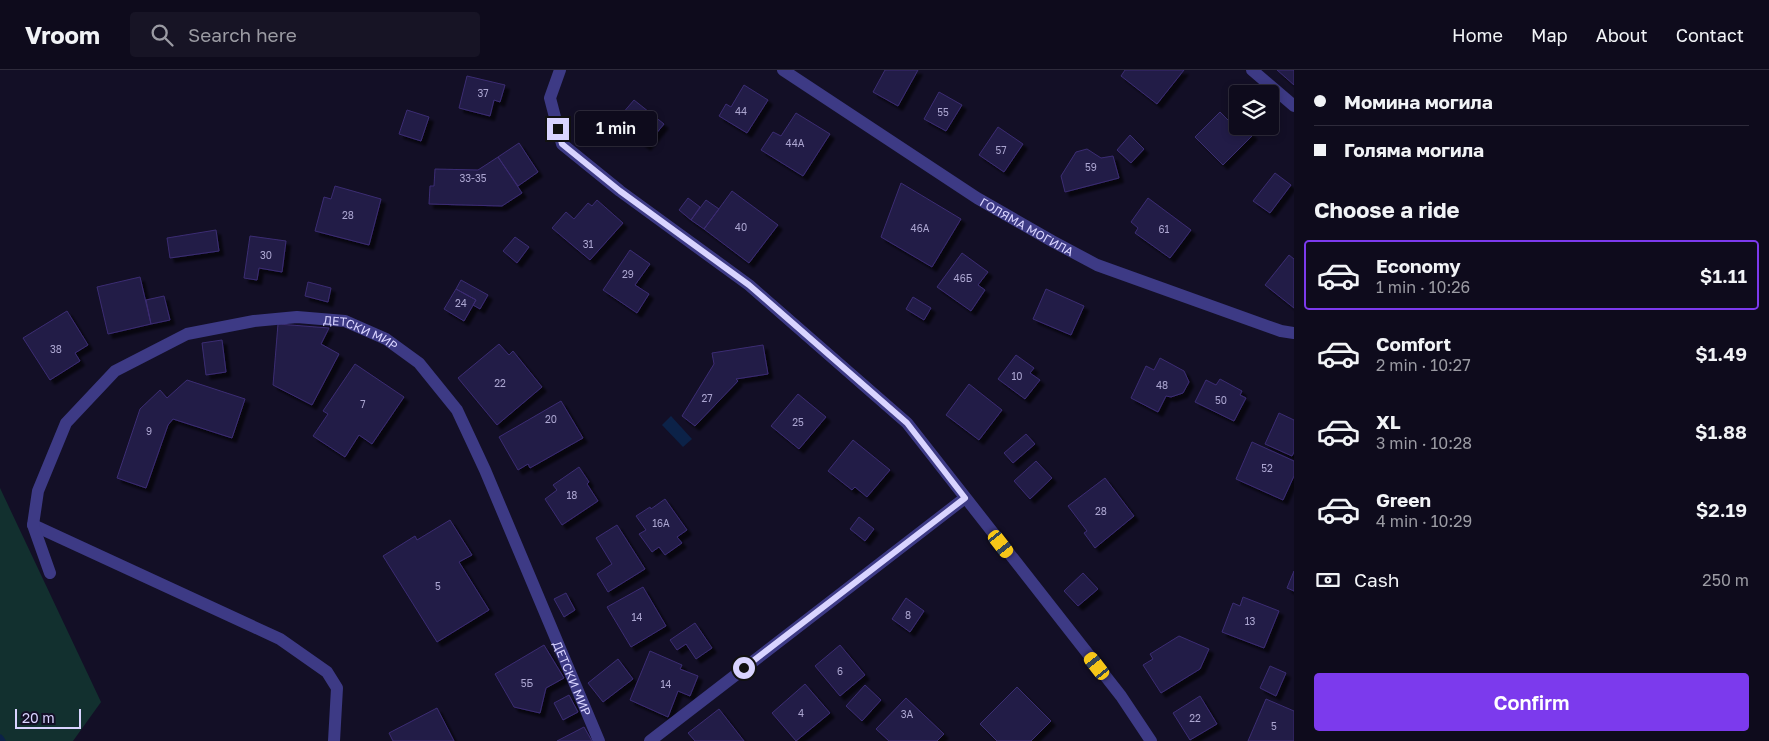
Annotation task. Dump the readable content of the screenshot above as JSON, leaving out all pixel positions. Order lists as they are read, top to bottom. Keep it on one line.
{"streets":{"street":["ГОЛЯМА МОГИЛА","ДЕТСКИ МИР"]},"house_numbers":["37","44","55","44А","57","59","33-35","28","40","46А","61","31","30","29","46Б","24","38","10","22","48","27","50","7","20","25","9","52","18","28","16А","5","8","14","13","6","5Б","14","4","3А","22","5"],"scale_bar":"20 m","page":{"header":"Vroom","search":"Search here","nav":["Home","Map","About","Contact"],"banner":["Момина могила","Голяма могила"],"bubble":"1 min","heading":"Choose a ride","list":[{"name":"Economy","note":"1 min · 10:26","value":"$1.11"},{"name":"Comfort","note":"2 min · 10:27","value":"$1.49"},{"name":"XL","note":"3 min · 10:28","value":"$1.88"},{"name":"Green","note":"4 min · 10:29","value":"$2.19"}],"pay":["Cash","250 m"],"buttons":"Confirm","scale":"20 m"}}
